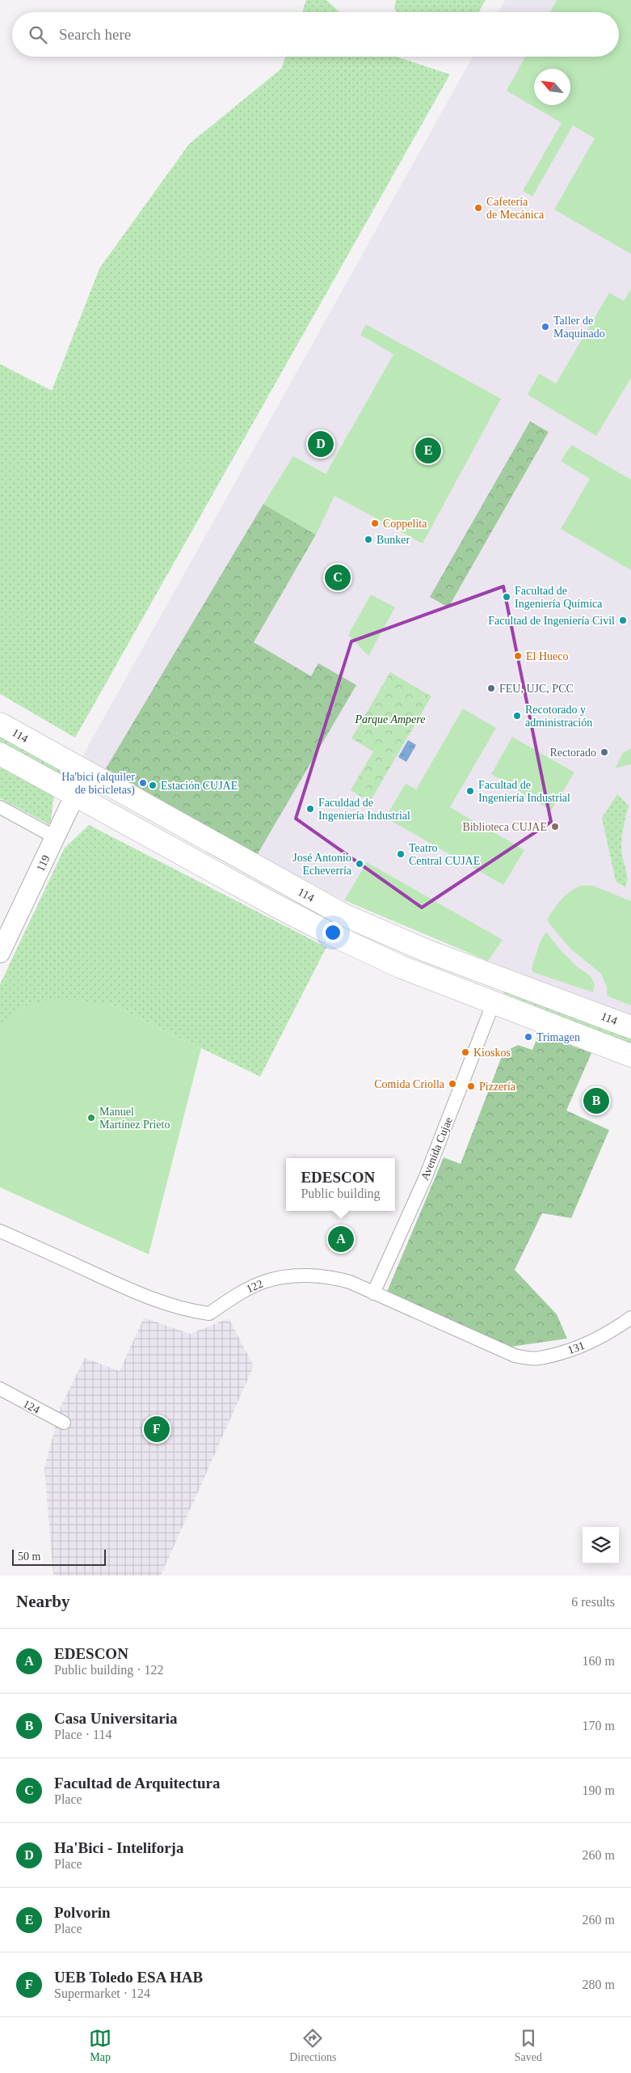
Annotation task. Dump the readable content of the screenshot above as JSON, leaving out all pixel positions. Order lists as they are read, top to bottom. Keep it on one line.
{"streets":{"highway":["114"],"street":["119","Avenida Cujae","122","131","124"]},"crossings":[["114","119"],["Avenida Cujae","122"],["122","131"]],"parks":["Parque Ampere"],"places":["Cafetería de Mecánica","Taller de Maquinado","Coppelita","Bunker","Facultad de Ingeniería Química","Facultad de Ingeniería Civil","El Hueco","FEU, UJC, PCC","Recotorado y administración","Rectorado","Ha'bici (alquiler de bicicletas)","Estación CUJAE","Facultad de Ingeniería Industrial","Faculdad de Ingeniería Industrial","Biblioteca CUJAE","Teatro Central CUJAE","José Antonio Echeverría","Trimagen","Kioskos","Comida Criolla","Pizzería","Manuel Martínez Prieto"],"scale_bar":"50 m","north":"top left","page":{"search":"Search here","pins":["D","E","C","B","A","F"],"popup":["EDESCON","Public building"],"scale":"50 m","heading":["Nearby","6 results"],"list":[{"mark":"A","name":"EDESCON","note":"Public building · 122","value":"160 m"},{"mark":"B","name":"Casa Universitaria","note":"Place · 114","value":"170 m"},{"mark":"C","name":"Facultad de Arquitectura","note":"Place","value":"190 m"},{"mark":"D","name":"Ha'Bici - Inteliforja","note":"Place","value":"260 m"},{"mark":"E","name":"Polvorin","note":"Place","value":"260 m"},{"mark":"F","name":"UEB Toledo ESA HAB","note":"Supermarket · 124","value":"280 m"}],"nav":["Map","Directions","Saved"]}}
